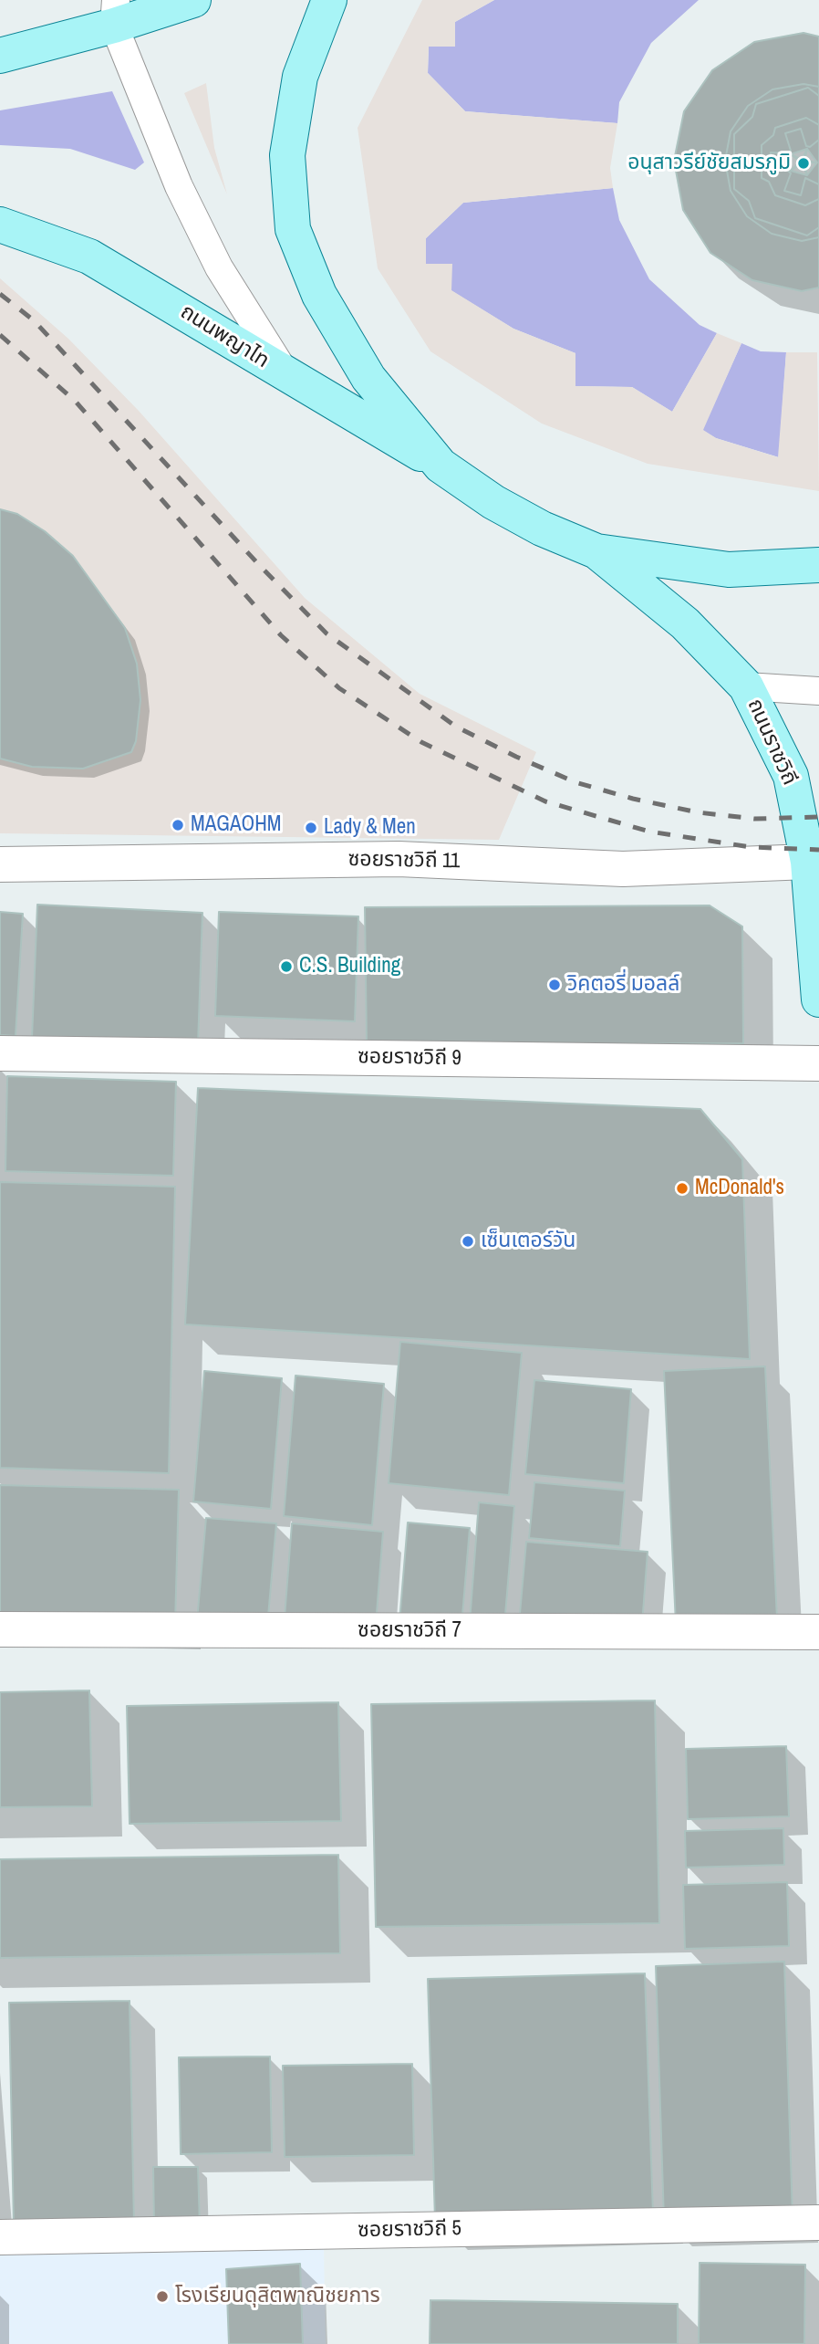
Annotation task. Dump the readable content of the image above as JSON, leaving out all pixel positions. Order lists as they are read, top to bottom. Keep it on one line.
{"streets":{"main road":["ถนนพญาไท","ถนนราชวิถี"],"street":["ซอยราชวิถี 11","ซอยราชวิถี 9","ซอยราชวิถี 7","ซอยราชวิถี 5"]},"crossings":[["ถนนราชวิถี","ซอยราชวิถี 11"]],"places":["อนุสาวรีย์ชัยสมรภูมิ","MAGAOHM","Lady & Men","C.S. Building","วิคตอรี่ มอลล์","McDonald's","เซ็นเตอร์วัน","โรงเรียนดุสิตพาณิชยการ"]}
